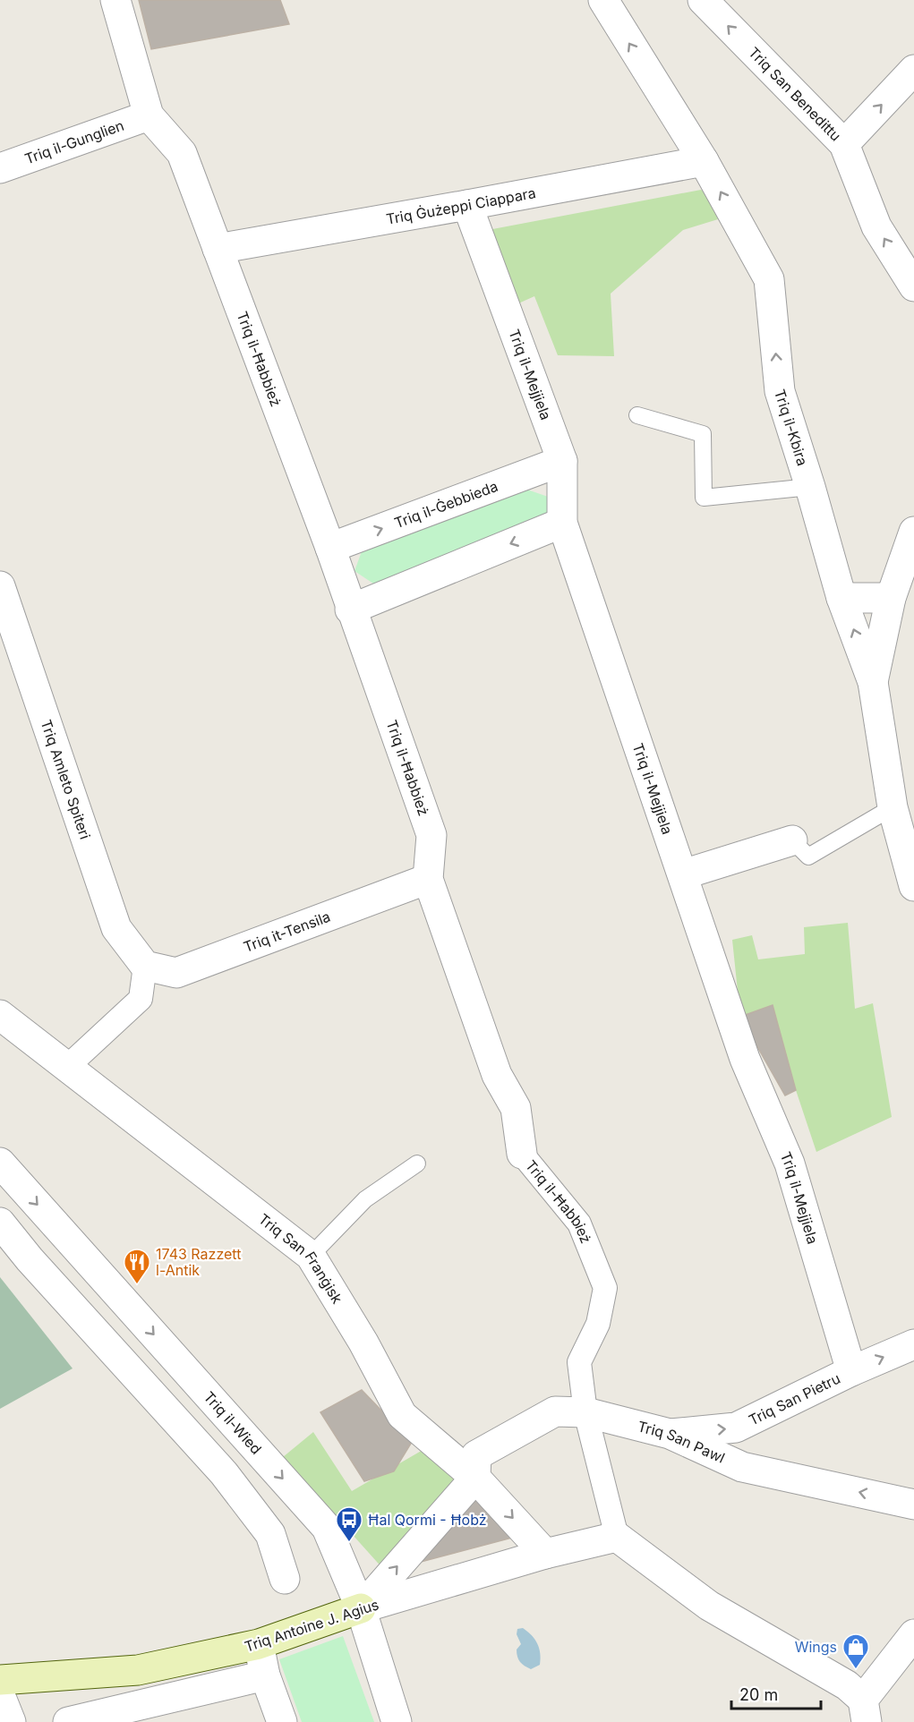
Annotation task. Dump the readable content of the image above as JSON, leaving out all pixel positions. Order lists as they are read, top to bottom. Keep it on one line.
{"streets":{"main road":["Triq Antoine J. Agius"],"street":["Triq San Benedittu","Triq il-Gunglien","Triq Ġużeppi Ciappara","Triq il-Ħabbież","Triq il-Mejjiela","Triq il-Kbira","Triq il-Ġebbieda","Triq Amleto Spiteri","Triq it-Tensila","Triq San Franġisk","Triq San Pietru","Triq il-Wied","Triq San Pawl"]},"crossings":[["Triq il-Gunglien","Triq il-Ħabbież"],["Triq Ġużeppi Ciappara","Triq il-Ħabbież"],["Triq Ġużeppi Ciappara","Triq il-Mejjiela"],["Triq Ġużeppi Ciappara","Triq il-Kbira"],["Triq il-Ħabbież","Triq il-Ġebbieda"],["Triq il-Ħabbież","Triq it-Tensila"],["Triq il-Ħabbież","Triq San Pawl"],["Triq il-Ħabbież","Triq Antoine J. Agius"],["Triq il-Mejjiela","Triq il-Ġebbieda"],["Triq il-Mejjiela","Triq San Pietru"],["Triq Amleto Spiteri","Triq it-Tensila"],["Triq San Franġisk","Triq San Pawl"],["Triq San Franġisk","Triq Antoine J. Agius"],["Triq San Pietru","Triq San Pawl"],["Triq il-Wied","Triq Antoine J. Agius"]],"one_way":["Triq San Benedittu","Triq il-Kbira","Triq San Pietru"],"places":{"restaurant":["1743 Razzett l-Antik"],"bus stop":["Ħal Qormi - Ħobż"],"shop":["Wings"]},"scale_bar":"20 m"}
